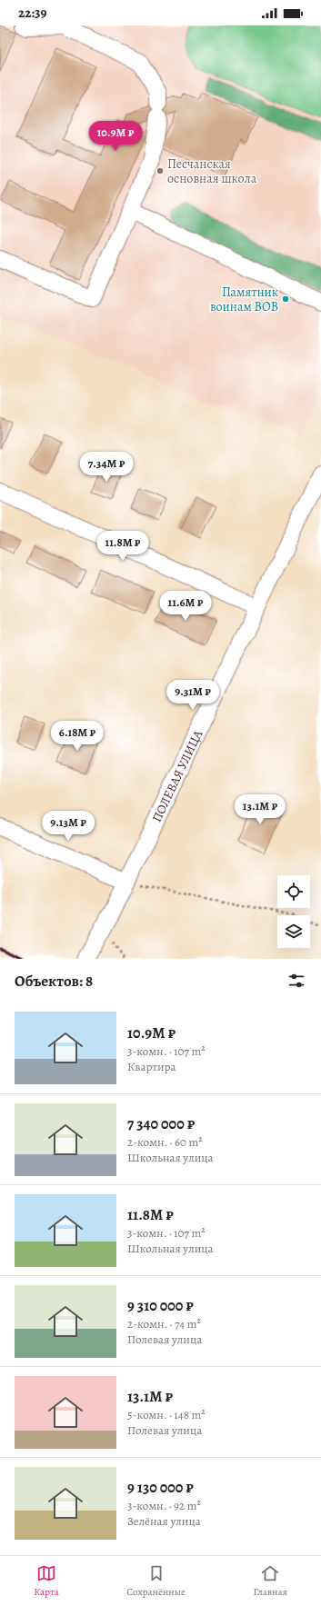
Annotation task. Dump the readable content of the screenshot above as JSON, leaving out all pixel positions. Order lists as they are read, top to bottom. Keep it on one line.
{"streets":{"street":["ПОЛЕВАЯ УЛИЦА"]},"places":["Песчанская основная школа","Памятник воинам ВОВ"],"page":{"status":"22:39","price":["10.9M ₽","7.34M ₽","11.8M ₽","11.6M ₽","9.31M ₽","6.18M ₽","13.1M ₽","9.13M ₽"],"heading":"Объектов: 8","list":[{"name":"10.9M ₽","note":"3-комн. · 107 m² · Квартира"},{"name":"7 340 000 ₽","note":"2-комн. · 60 m² · Школьная улица"},{"name":"11.8M ₽","note":"3-комн. · 107 m² · Школьная улица"},{"name":"9 310 000 ₽","note":"2-комн. · 74 m² · Полевая улица"},{"name":"13.1M ₽","note":"5-комн. · 148 m² · Полевая улица"},{"name":"9 130 000 ₽","note":"3-комн. · 92 m² · Зелёная улица"}],"tabs":["Карта","Сохранённые","Главная"]}}
